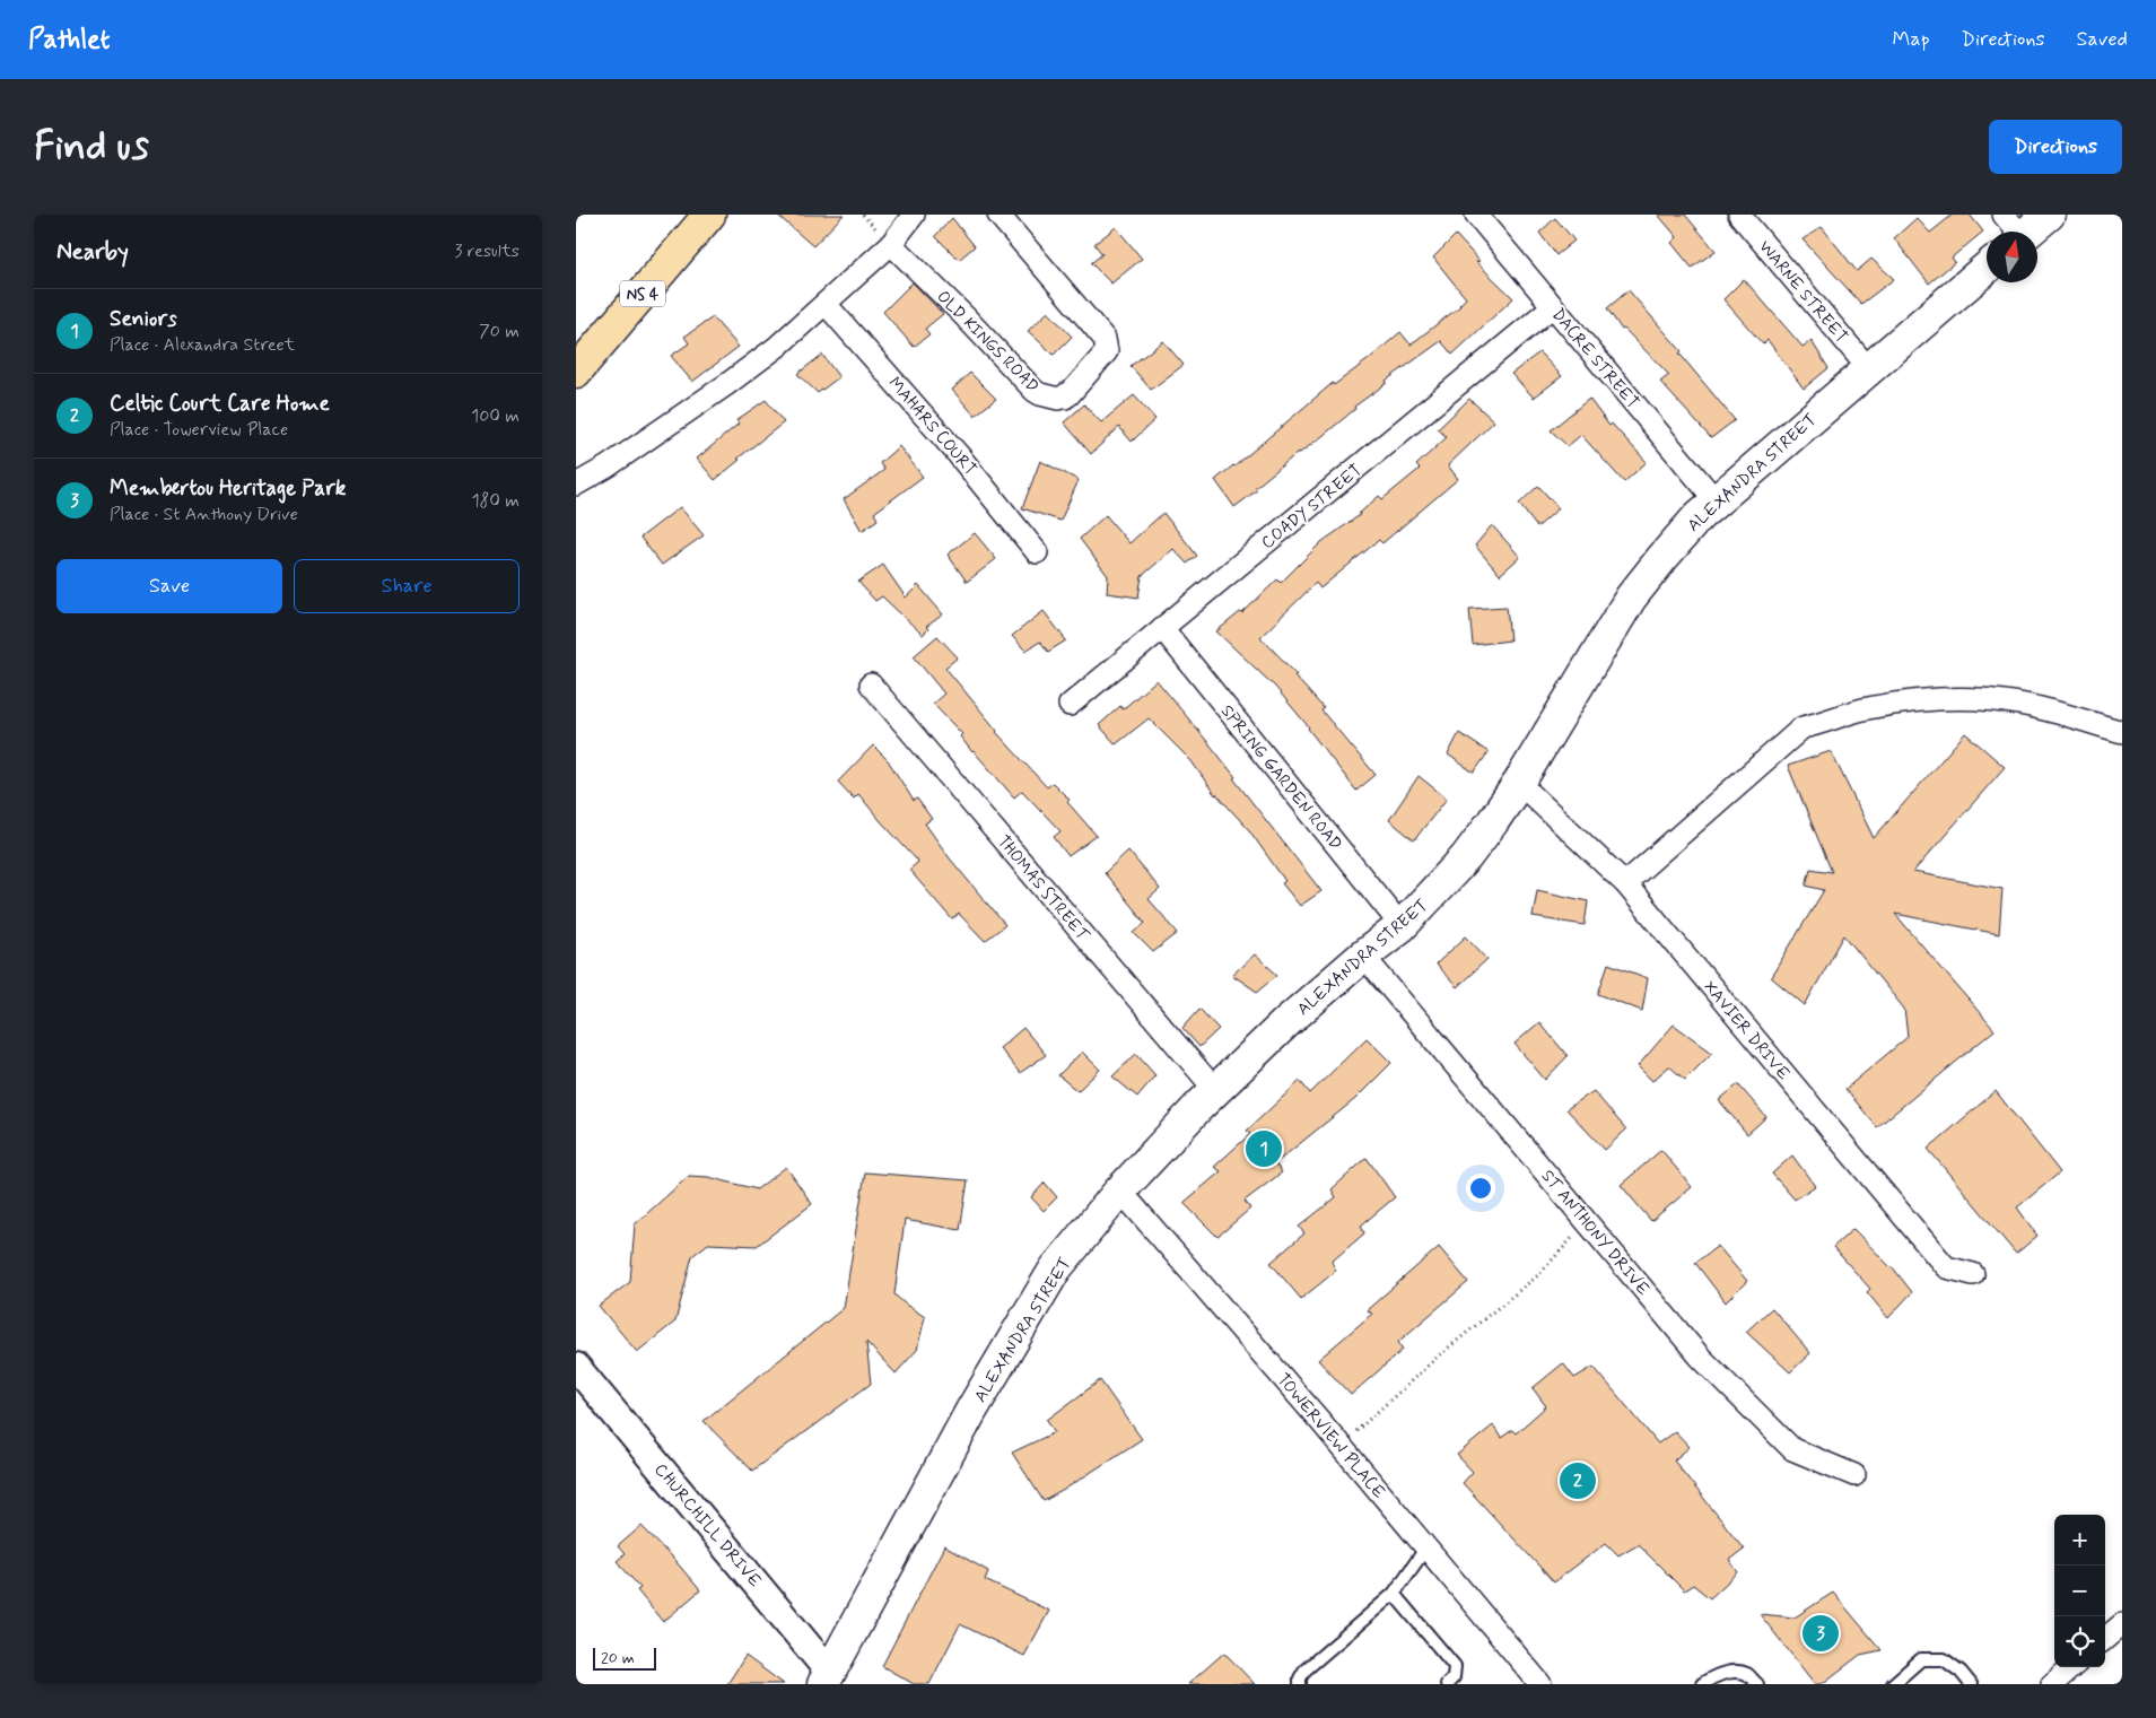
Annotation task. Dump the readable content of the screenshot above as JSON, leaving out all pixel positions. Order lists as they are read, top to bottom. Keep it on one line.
{"streets":{"main road":["NS 4","ALEXANDRA STREET"],"street":["WARNE STREET","OLD KINGS ROAD","DACRE STREET","MAHARS COURT","COADY STREET","SPRING GARDEN ROAD","THOMAS STREET","XAVIER DRIVE","ST ANTHONY DRIVE","TOWERVIEW PLACE","CHURCHILL DRIVE"]},"crossings":[["WARNE STREET","ALEXANDRA STREET"],["DACRE STREET","ALEXANDRA STREET"],["DACRE STREET","COADY STREET"],["ALEXANDRA STREET","SPRING GARDEN ROAD"],["ALEXANDRA STREET","THOMAS STREET"],["ALEXANDRA STREET","XAVIER DRIVE"],["ALEXANDRA STREET","ST ANTHONY DRIVE"],["ALEXANDRA STREET","TOWERVIEW PLACE"],["ALEXANDRA STREET","CHURCHILL DRIVE"],["COADY STREET","SPRING GARDEN ROAD"]],"scale_bar":"20 m","north":"top","page":{"header":"Pathlet","nav":["Map","Directions","Saved"],"buttons":["Directions",["Save","Share"]],"title":"Find us","heading":["Nearby","3 results"],"list":[{"mark":"1","name":"Seniors","note":"Place · Alexandra Street","value":"70 m"},{"mark":"2","name":"Celtic Court Care Home","note":"Place · Towerview Place","value":"100 m"},{"mark":"3","name":"Membertou Heritage Park","note":"Place · St Anthony Drive","value":"180 m"}],"pins":["1","2","3"],"map_buttons":["+","−"],"scale":"20 m"}}
